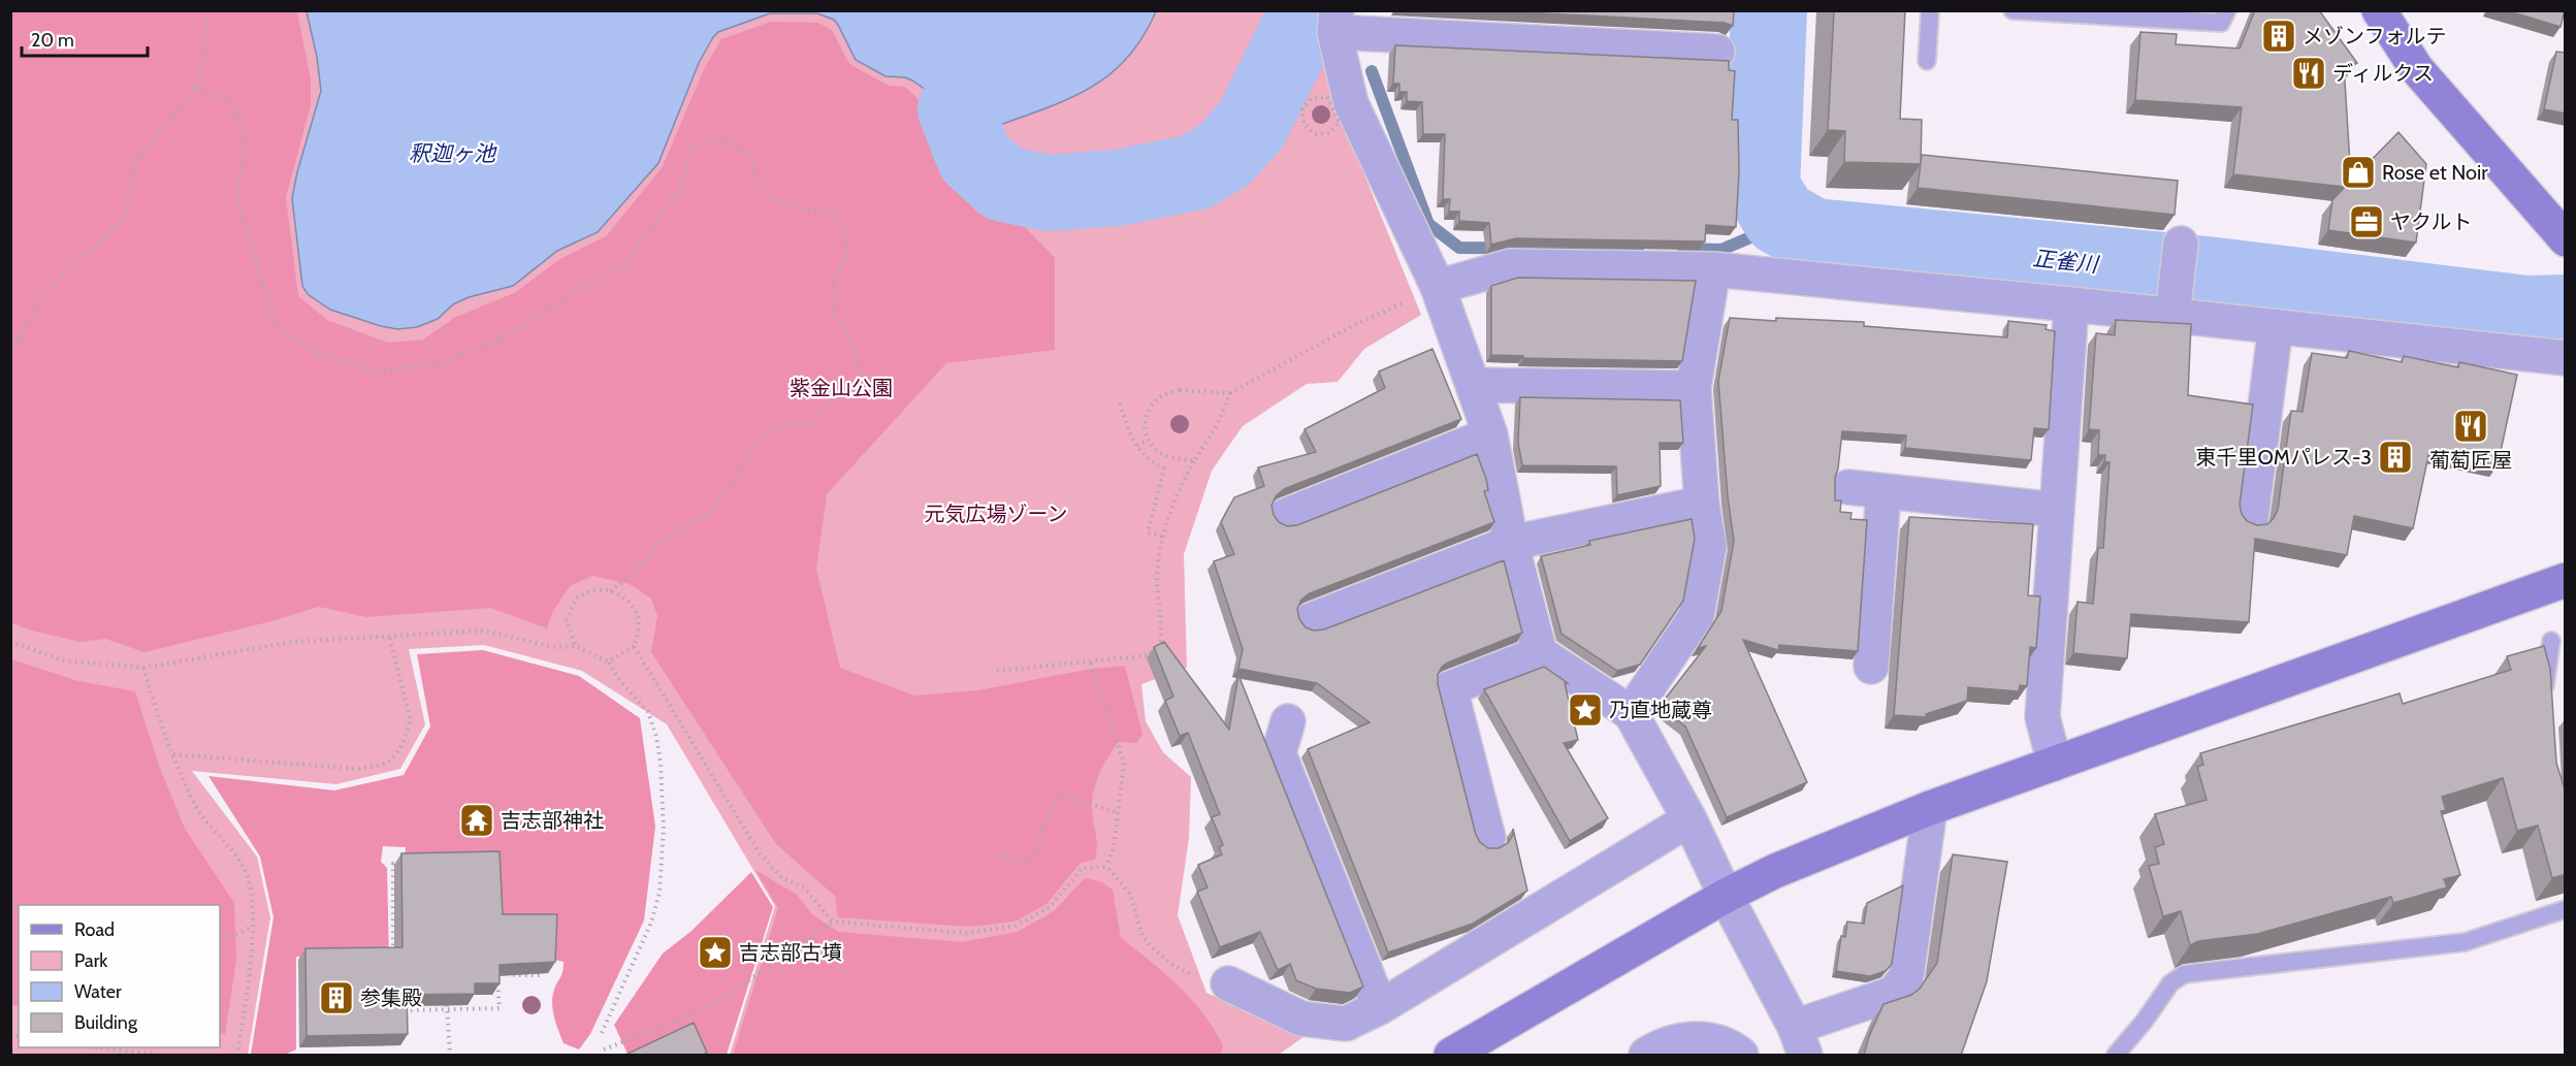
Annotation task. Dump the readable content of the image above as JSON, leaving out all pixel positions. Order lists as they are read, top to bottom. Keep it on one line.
{"water":["釈迦ヶ池","正雀川"],"parks":["紫金山公園","元気広場ゾーン"],"places":{"building":["メゾンフォルテ","東千里OMパレス-3","参集殿"],"restaurant":["ディルクス","葡萄匠屋"],"shop":["Rose et Noir"],"office":["ヤクルト"],"place":["乃直地蔵尊","吉志部古墳"],"temple":["吉志部神社"]},"legend":["Road","Park","Water","Building"],"scale_bar":"20 m"}
